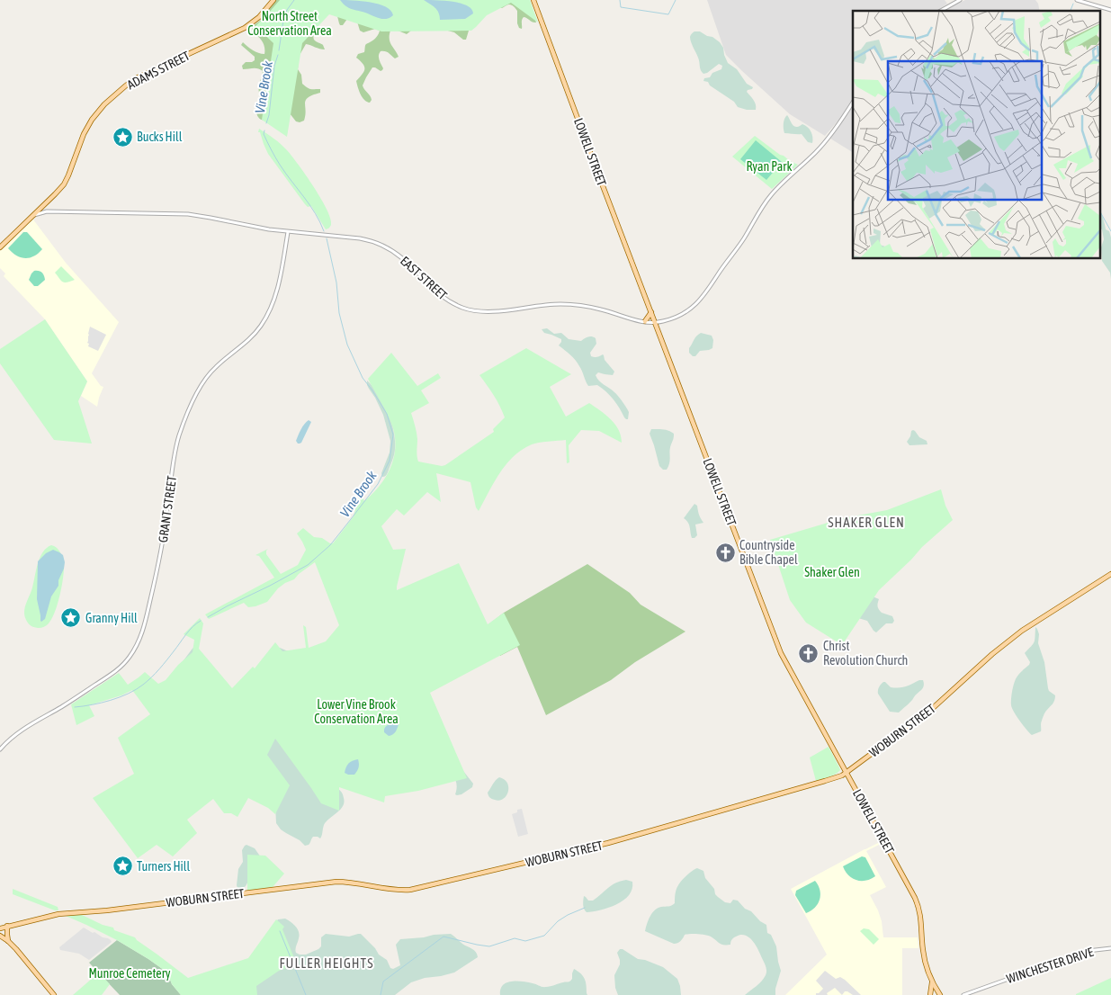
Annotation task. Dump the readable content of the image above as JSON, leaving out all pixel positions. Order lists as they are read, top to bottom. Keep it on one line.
{"streets":{"main road":["ADAMS STREET","LOWELL STREET","WOBURN STREET"],"street":["EAST STREET","GRANT STREET","WINCHESTER DRIVE"]},"crossings":[["ADAMS STREET","EAST STREET"],["LOWELL STREET","EAST STREET"],["LOWELL STREET","WOBURN STREET"],["EAST STREET","GRANT STREET"]],"districts":["SHAKER GLEN","FULLER HEIGHTS"],"water":["Vine Brook"],"parks":["North Street Conservation Area","Ryan Park","Shaker Glen","Lower Vine Brook Conservation Area","Munroe Cemetery"],"places":{"place":["Bucks Hill","Granny Hill","Turners Hill"],"church":["Countryside Bible Chapel","Christ Revolution Church"]}}
